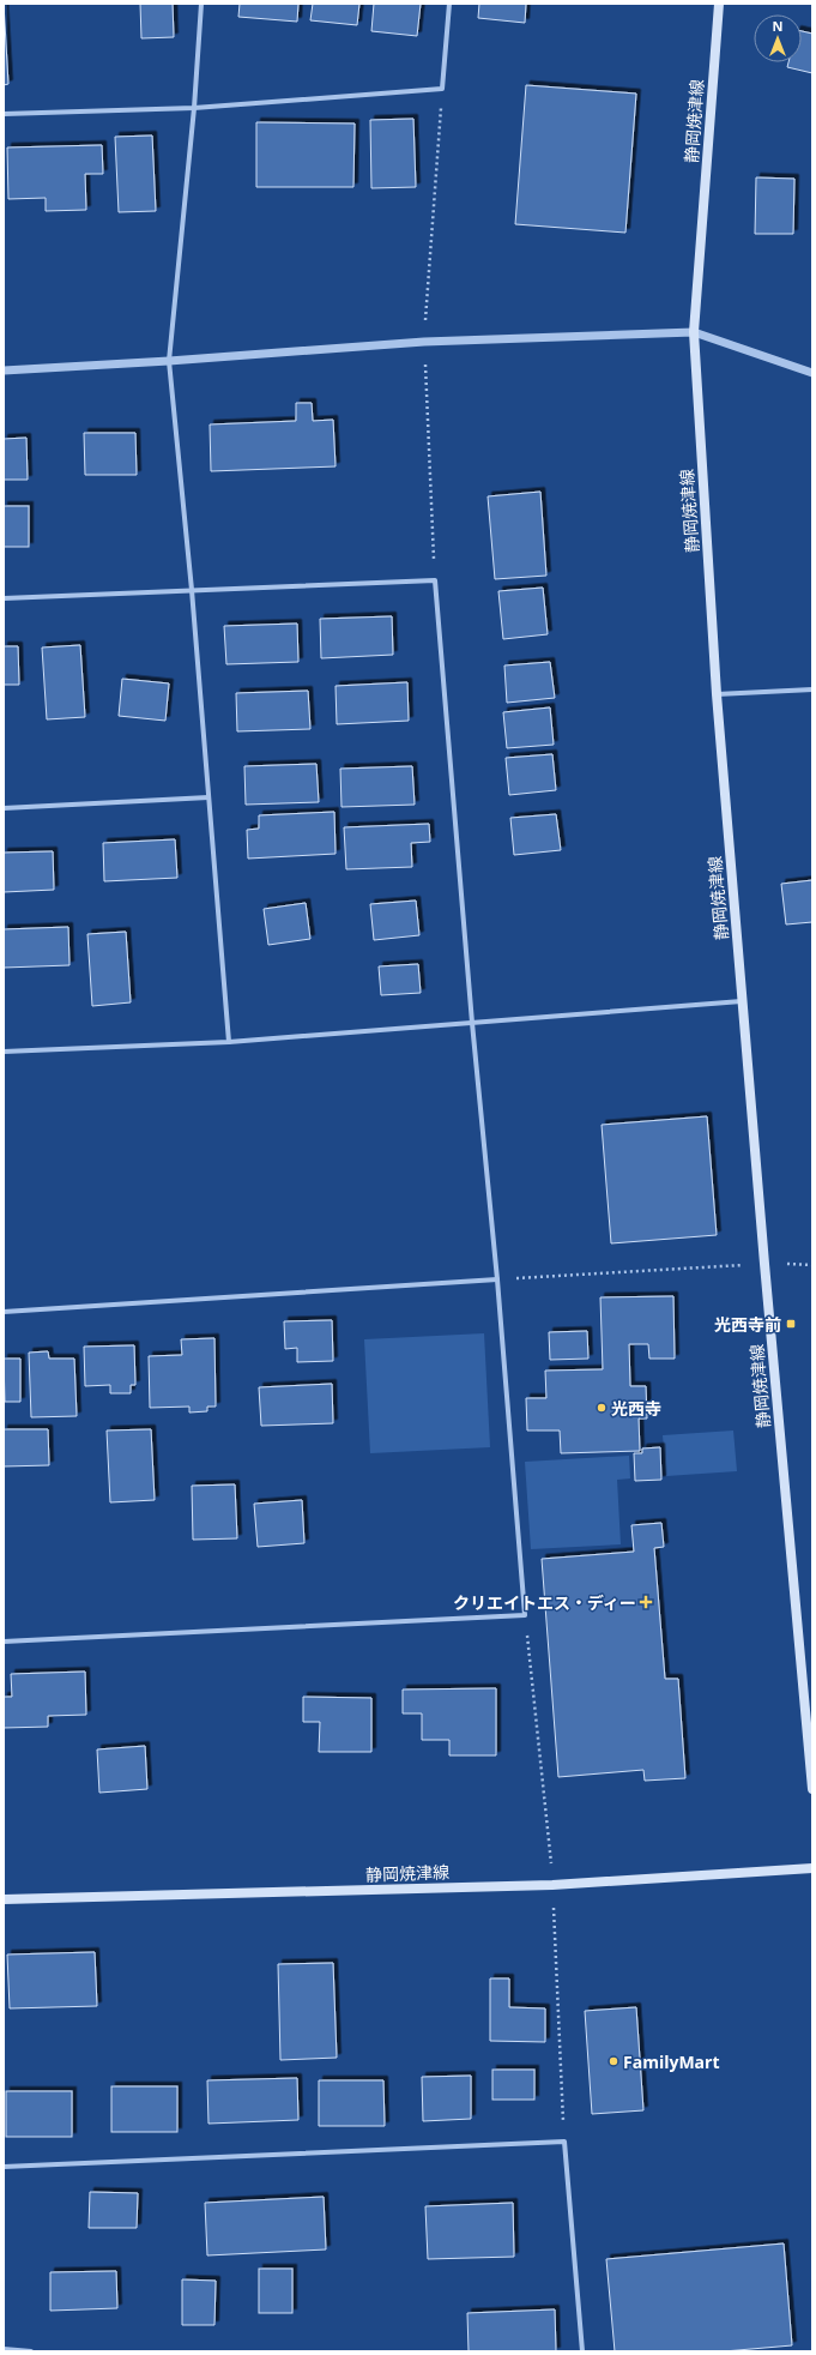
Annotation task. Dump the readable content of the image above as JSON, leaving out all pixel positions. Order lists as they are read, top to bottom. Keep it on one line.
{"streets":{"main road":["静岡焼津線"]},"places":{"transit":["光西寺前"],"other":["光西寺","FamilyMart"],"health":["クリエイトエス・ディー"]},"north":"top"}
